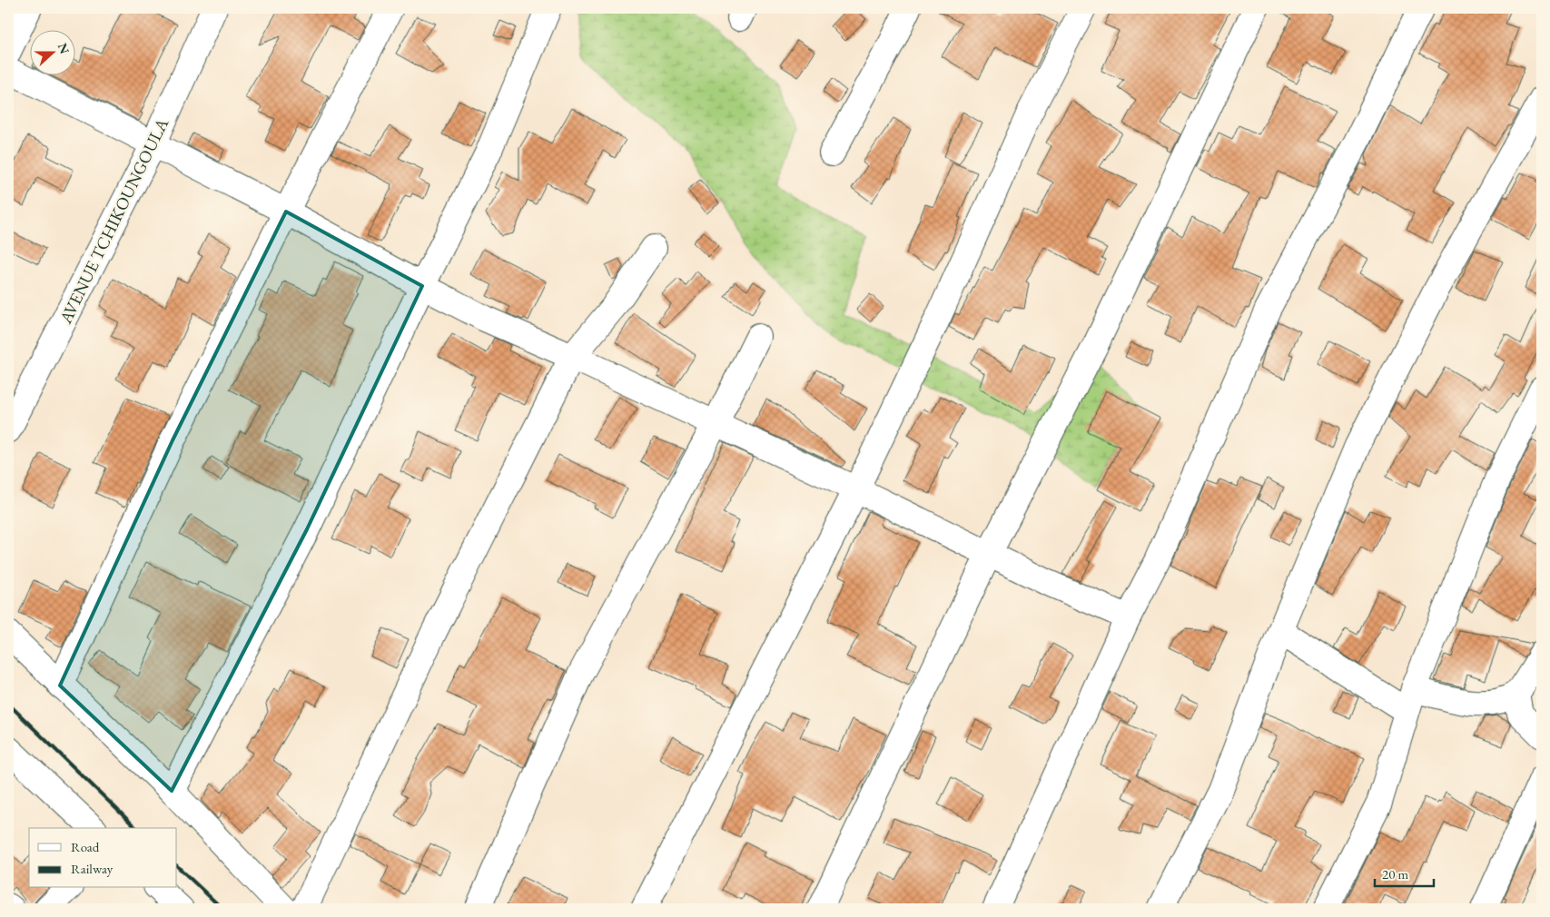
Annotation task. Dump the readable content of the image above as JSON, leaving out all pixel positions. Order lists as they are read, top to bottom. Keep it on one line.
{"streets":{"street":["AVENUE TCHIKOUNGOULA"]},"legend":["Road","Railway"],"scale_bar":"20 m","north":"right"}
